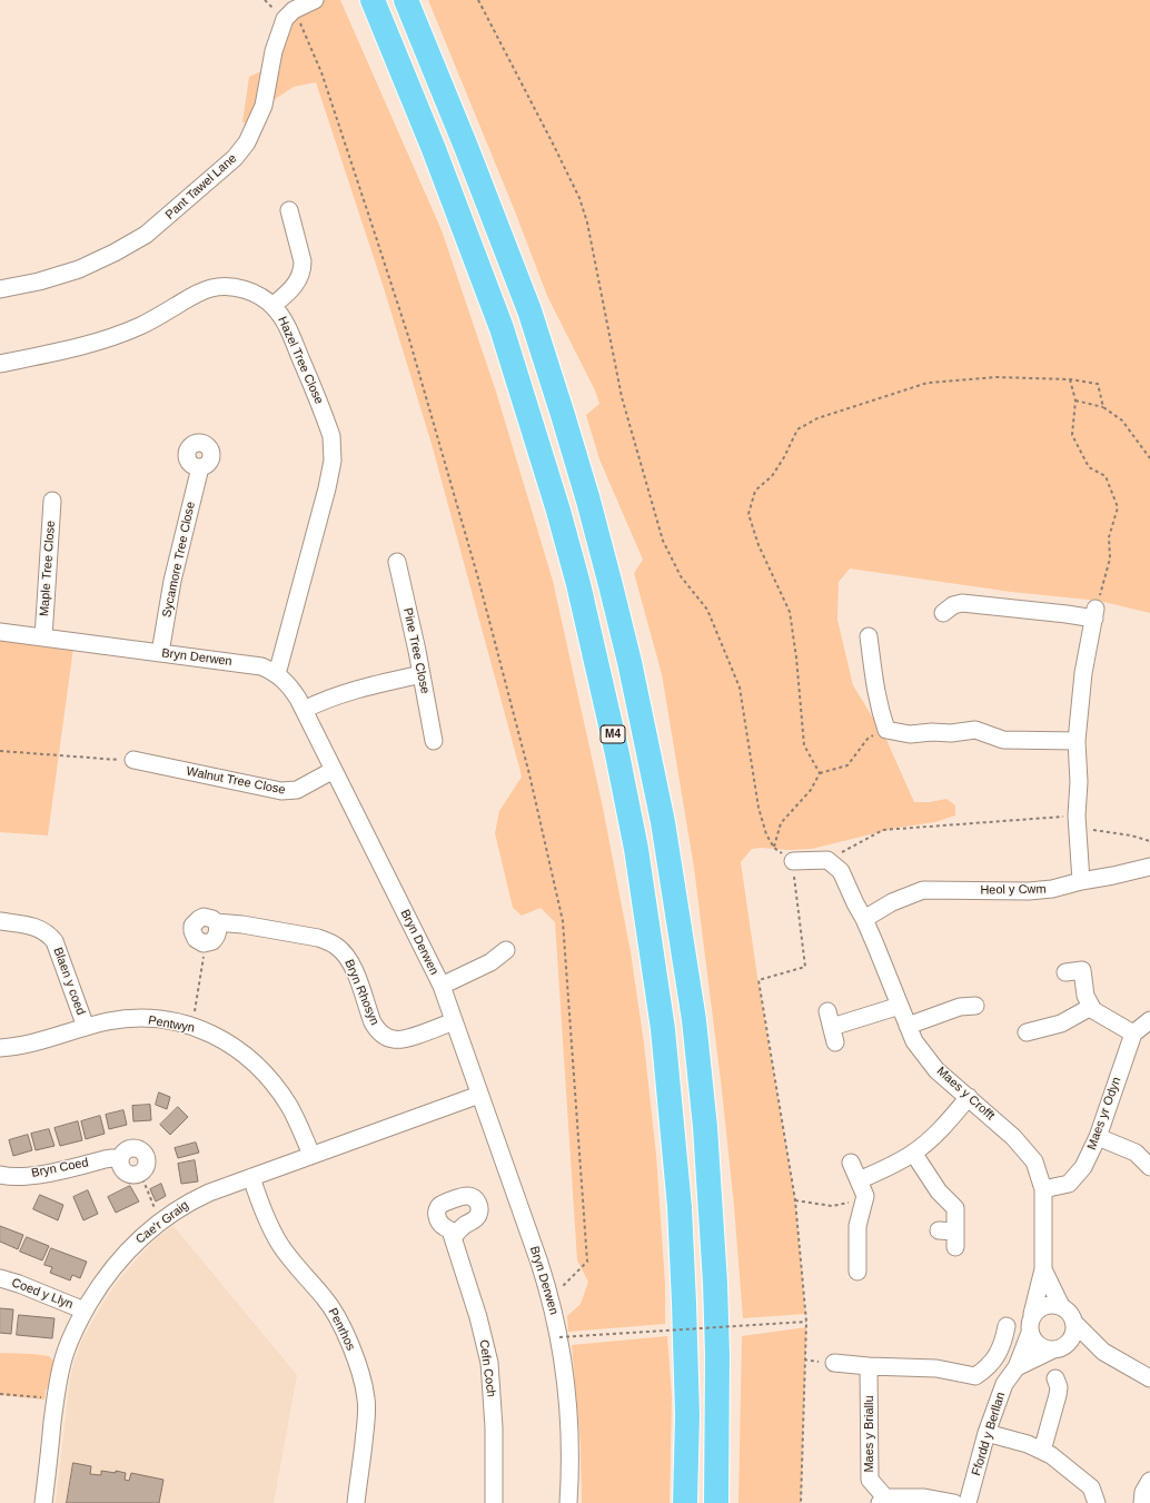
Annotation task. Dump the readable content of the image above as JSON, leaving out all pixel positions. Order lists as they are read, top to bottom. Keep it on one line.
{"streets":{"highway":["M4"],"street":["Pant Tawel Lane","Hazel Tree Close","Sycamore Tree Close","Maple Tree Close","Pine Tree Close","Bryn Derwen","Walnut Tree Close","Heol y Cwm","Blaen y coed","Bryn Rhosyn","Pentwyn","Maes y Crofft","Maes yr Odyn","Bryn Coed","Cae'r Graig","Coed y Llyn","Penrhos","Cefn Coch","Maes y Briallu","Ffordd y Berllan"]},"crossings":[["Hazel Tree Close","Bryn Derwen"],["Sycamore Tree Close","Bryn Derwen"],["Maple Tree Close","Bryn Derwen"],["Bryn Derwen","Walnut Tree Close"],["Bryn Derwen","Bryn Rhosyn"],["Bryn Derwen","Cae'r Graig"],["Heol y Cwm","Maes y Crofft"],["Blaen y coed","Pentwyn"],["Pentwyn","Cae'r Graig"],["Maes y Crofft","Maes yr Odyn"],["Maes y Crofft","Ffordd y Berllan"],["Cae'r Graig","Coed y Llyn"],["Cae'r Graig","Penrhos"]]}
